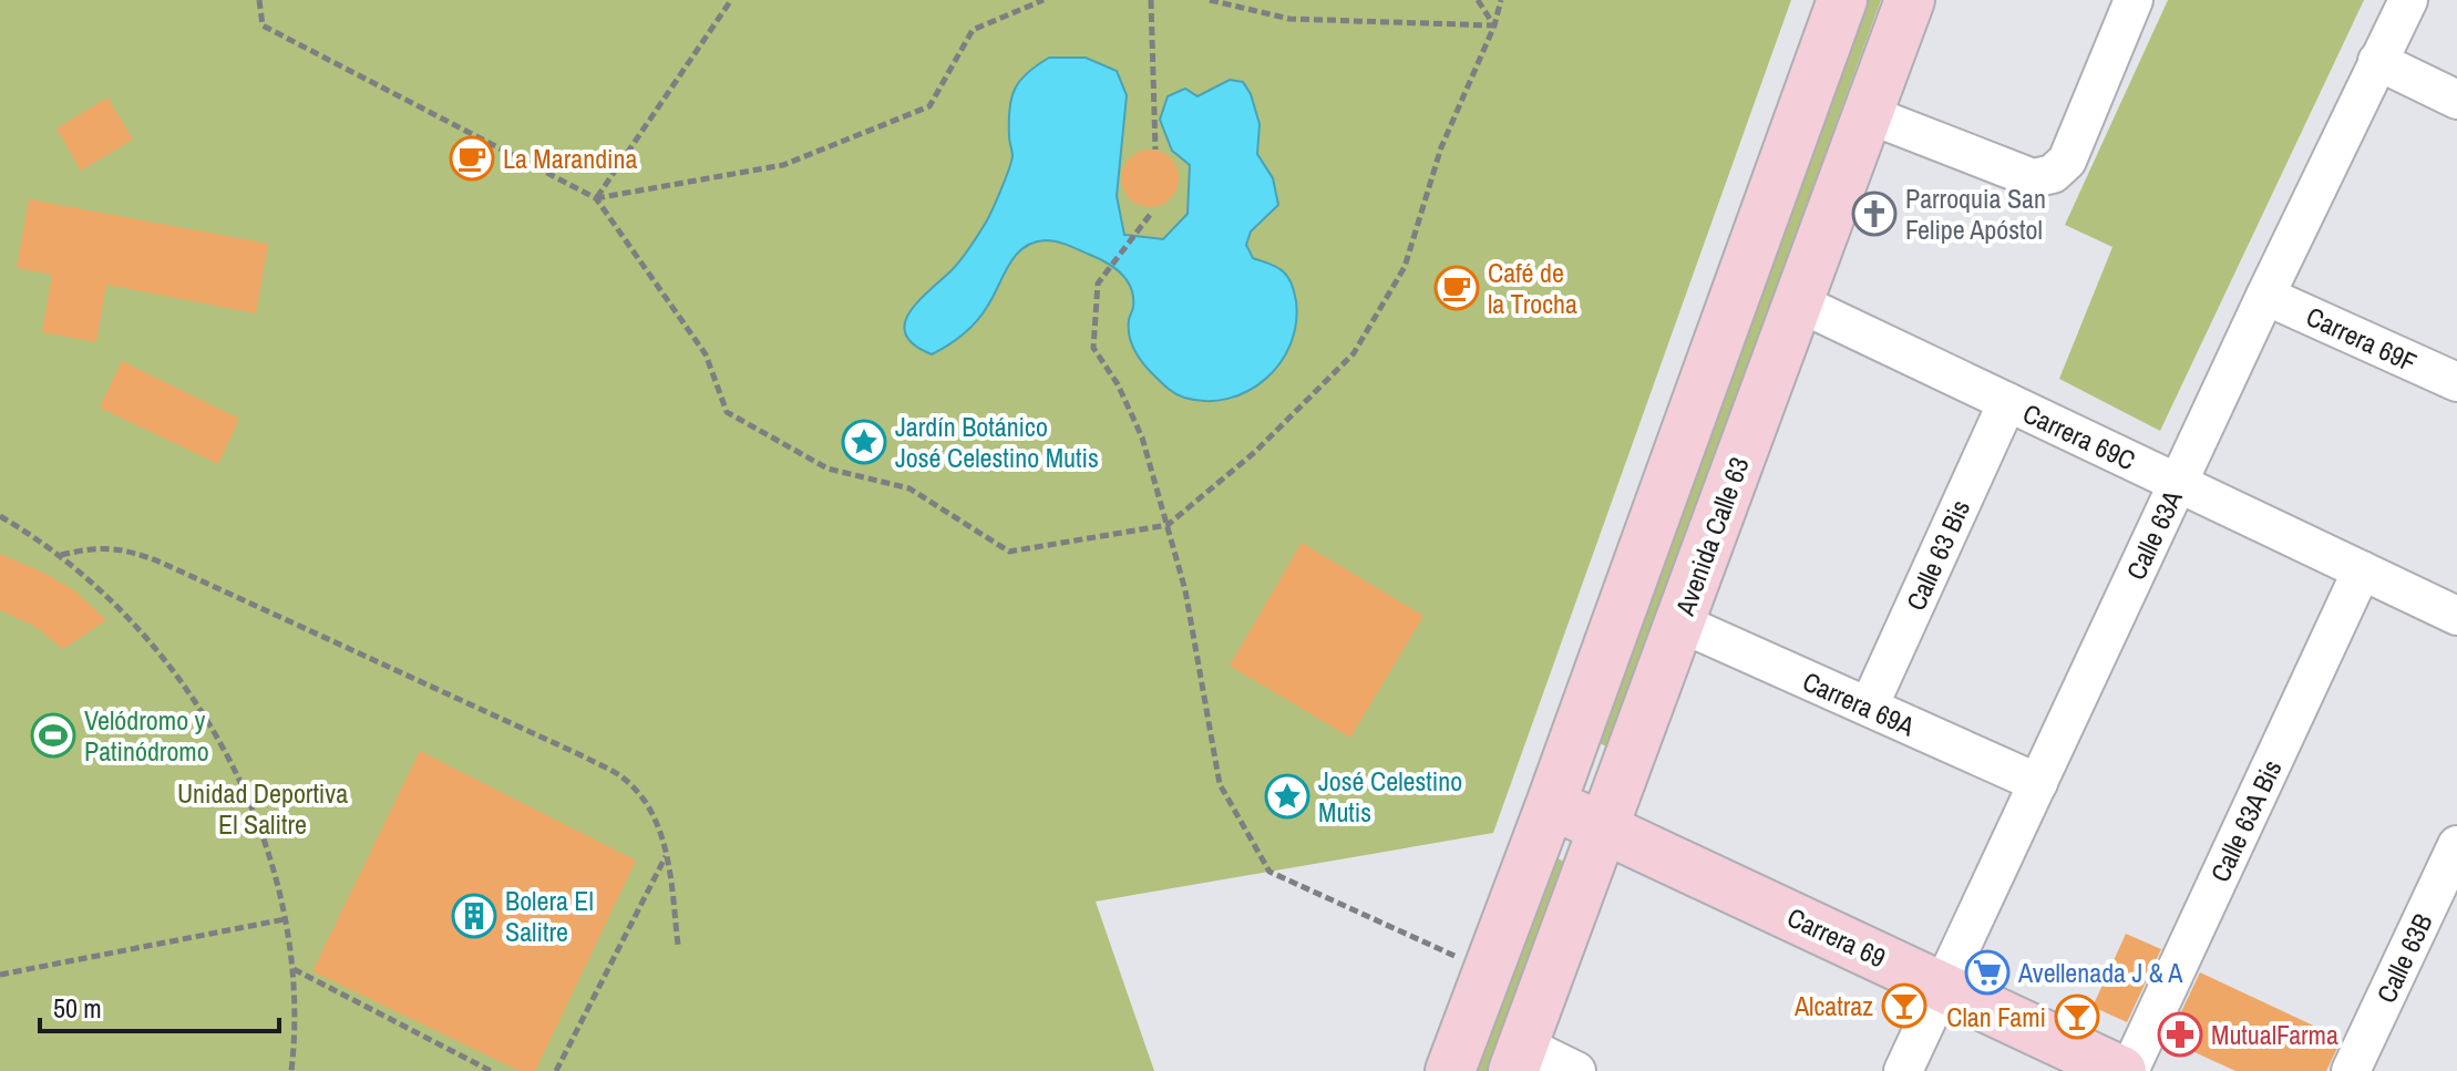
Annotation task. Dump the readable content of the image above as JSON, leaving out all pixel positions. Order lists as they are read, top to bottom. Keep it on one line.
{"streets":{"main road":["Avenida Calle 63","Carrera 69"],"street":["Carrera 69F","Carrera 69C","Calle 63A","Calle 63 Bis","Carrera 69A","Calle 63A Bis","Calle 63B"]},"crossings":[["Carrera 69F","Calle 63A"],["Carrera 69C","Calle 63A"],["Carrera 69C","Avenida Calle 63"],["Carrera 69C","Calle 63 Bis"],["Carrera 69C","Calle 63A Bis"],["Calle 63A","Carrera 69A"],["Calle 63A","Carrera 69"],["Avenida Calle 63","Carrera 69A"],["Avenida Calle 63","Carrera 69"],["Calle 63 Bis","Carrera 69A"]],"parks":["Unidad Deportiva El Salitre"],"places":{"cafe":["La Marandina","Café de la Trocha"],"church":["Parroquia San Felipe Apóstol"],"place":["Jardín Botánico José Celestino Mutis","José Celestino Mutis"],"sports":["Velódromo y Patinódromo"],"building":["Bolera El Salitre"],"supermarket":["Avellenada J & A"],"bar":["Alcatraz","Clan Fami"],"pharmacy":["MutualFarma"]},"scale_bar":"50 m"}
